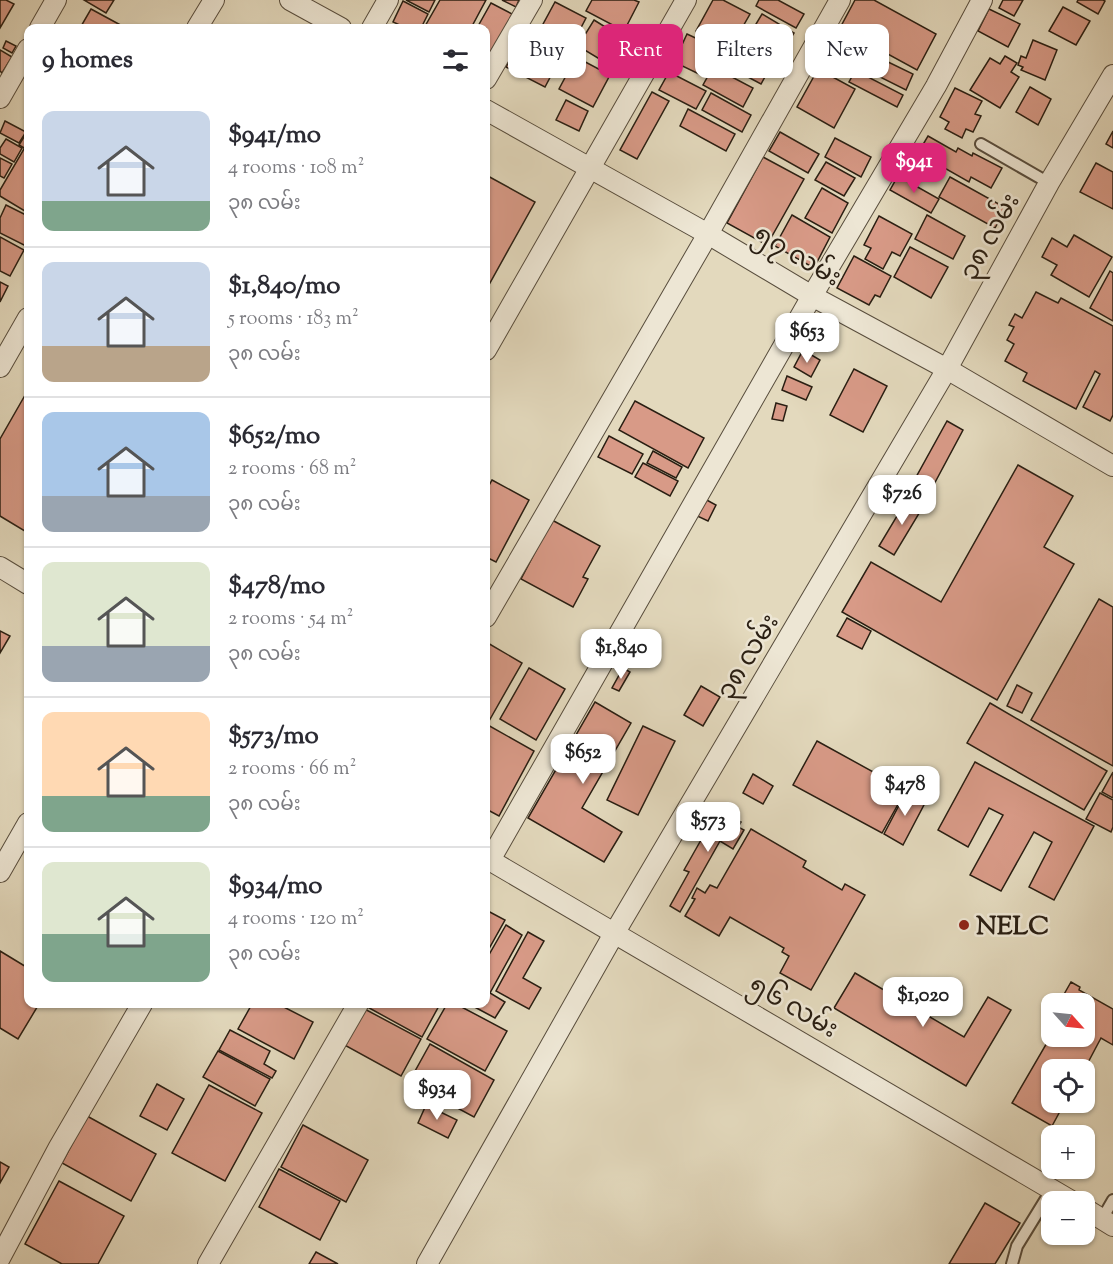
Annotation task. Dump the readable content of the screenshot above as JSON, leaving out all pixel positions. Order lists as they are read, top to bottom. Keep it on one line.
{"streets":{"street":["၃၈ လမ်း","၅၇ လမ်း","၅၆ လမ်း"]},"crossings":[["၃၈ လမ်း","၅၇ လမ်း"],["၃၈ လမ်း","၅၆ လမ်း"]],"places":["NELC"],"north":"bottom right","page":{"chip":["Buy","Rent","Filters","New"],"heading":"9 homes","list":[{"name":"$941/mo","note":"4 rooms · 108 m² · ၃၈ လမ်း"},{"name":"$1,840/mo","note":"5 rooms · 183 m² · ၃၈ လမ်း"},{"name":"$652/mo","note":"2 rooms · 68 m² · ၃၈ လမ်း"},{"name":"$478/mo","note":"2 rooms · 54 m² · ၃၈ လမ်း"},{"name":"$573/mo","note":"2 rooms · 66 m² · ၃၈ လမ်း"},{"name":"$934/mo","note":"4 rooms · 120 m² · ၃၈ လမ်း"}],"price":["$941","$653","$726","$1,840","$652","$478","$573","$1,020","$934"],"map_buttons":["+","−"]}}
